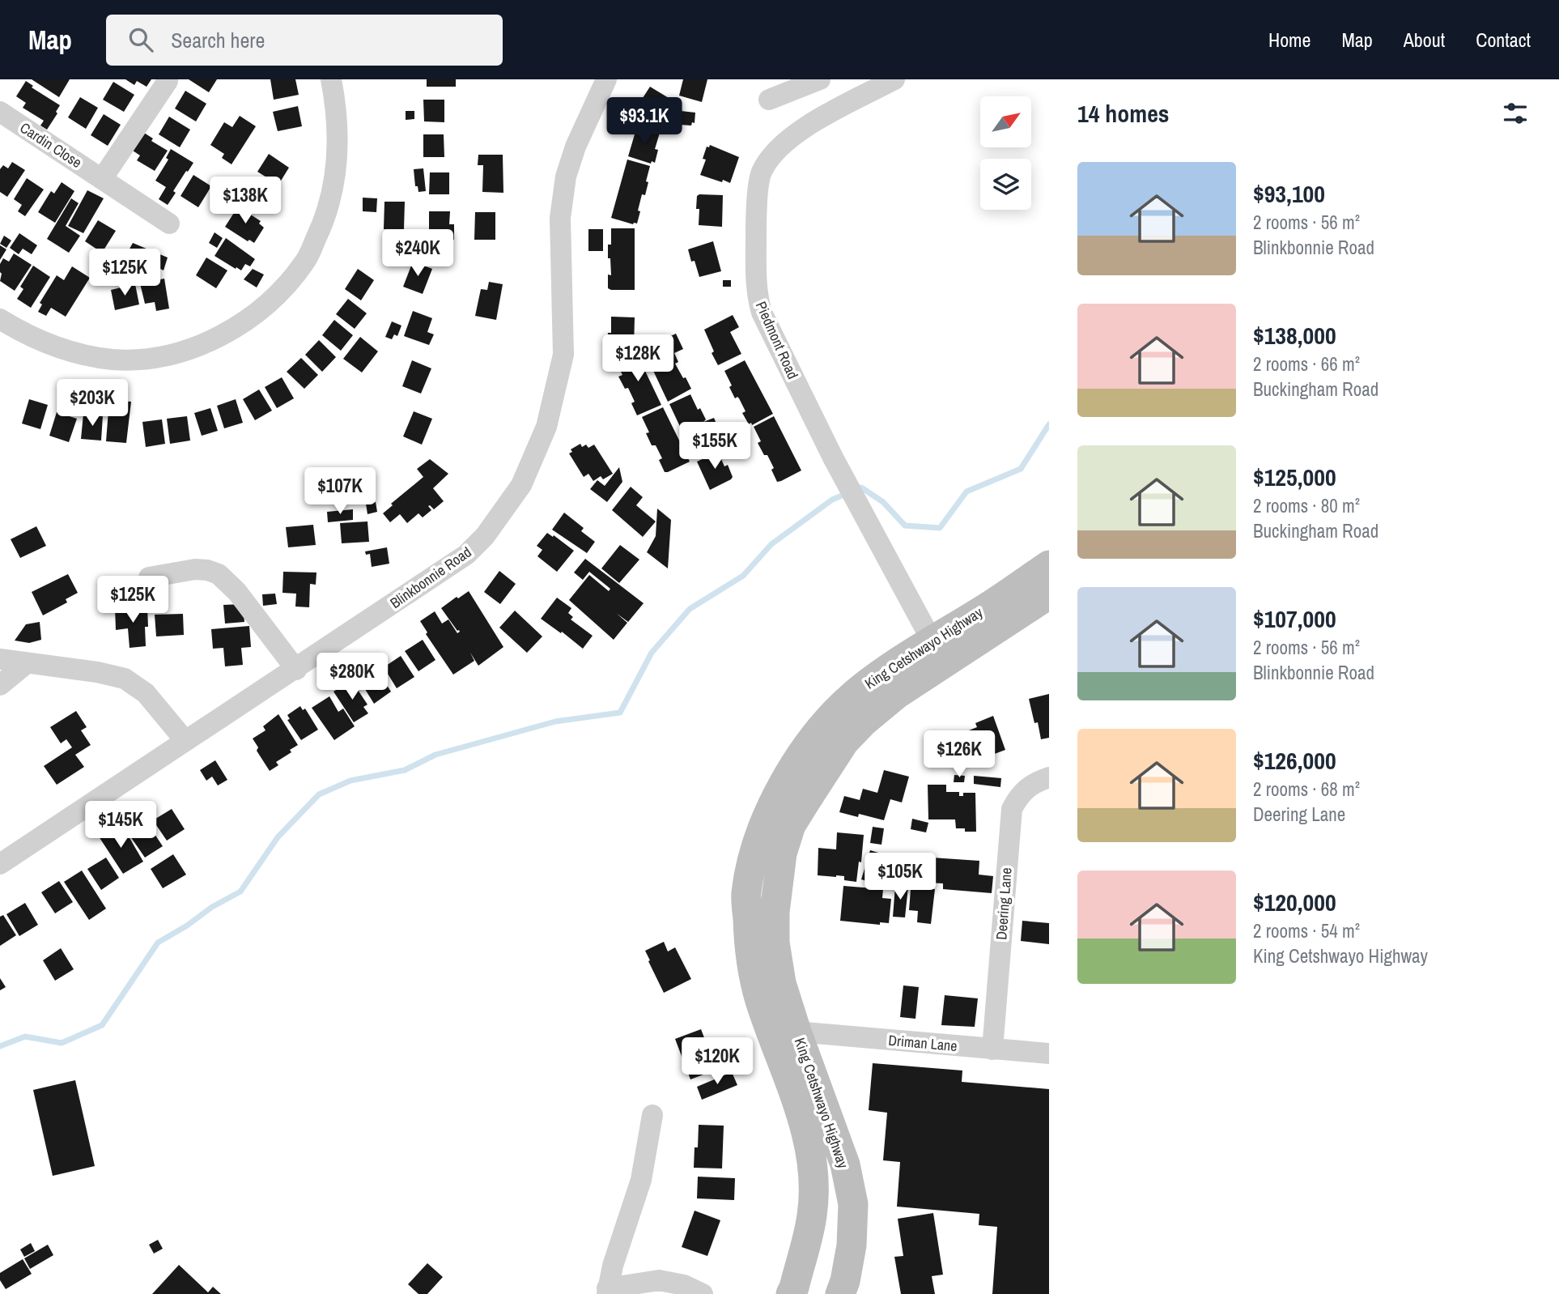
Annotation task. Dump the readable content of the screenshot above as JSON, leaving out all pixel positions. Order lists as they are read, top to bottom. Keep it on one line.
{"streets":{"main road":["King Cetshwayo Highway"],"street":["Cardin Close","Piedmont Road","Blinkbonnie Road","Deering Lane","Driman Lane"]},"crossings":[["Piedmont Road","King Cetshwayo Highway"],["King Cetshwayo Highway","Driman Lane"],["Deering Lane","Driman Lane"]],"north":"top right","page":{"header":"Map","search":"Search here","nav":["Home","Map","About","Contact"],"heading":"14 homes","price":["$93.1K","$138K","$240K","$125K","$128K","$203K","$155K","$107K","$125K","$280K","$126K","$145K","$105K","$120K"],"list":[{"name":"$93,100","note":"2 rooms · 56 m² · Blinkbonnie Road"},{"name":"$138,000","note":"2 rooms · 66 m² · Buckingham Road"},{"name":"$125,000","note":"2 rooms · 80 m² · Buckingham Road"},{"name":"$107,000","note":"2 rooms · 56 m² · Blinkbonnie Road"},{"name":"$126,000","note":"2 rooms · 68 m² · Deering Lane"},{"name":"$120,000","note":"2 rooms · 54 m² · King Cetshwayo Highway"}]}}
